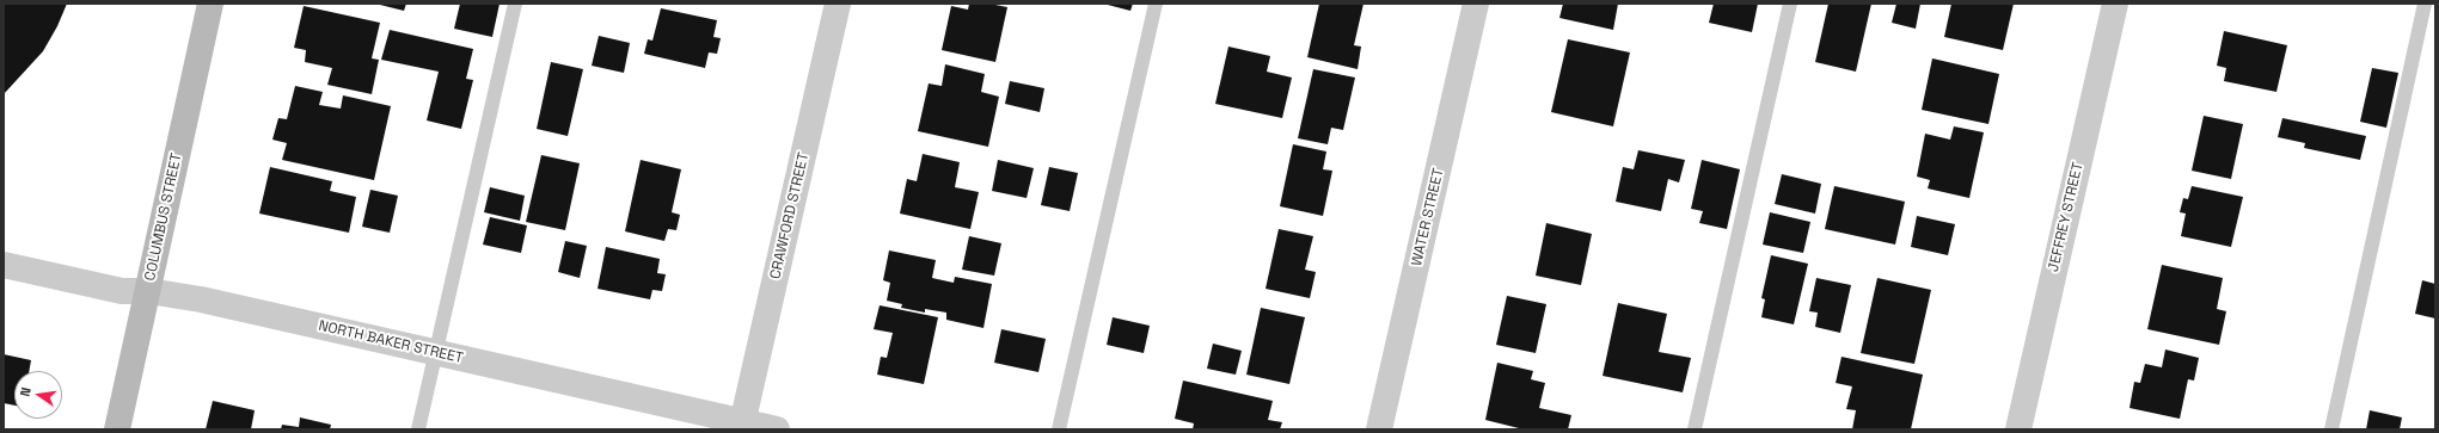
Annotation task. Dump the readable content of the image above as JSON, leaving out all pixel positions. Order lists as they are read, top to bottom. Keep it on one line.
{"streets":{"main road":["COLUMBUS STREET"],"street":["CRAWFORD STREET","WATER STREET","JEFFREY STREET","NORTH BAKER STREET"]},"crossings":[["CRAWFORD STREET","NORTH BAKER STREET"],["COLUMBUS STREET","NORTH BAKER STREET"]],"north":"left"}
